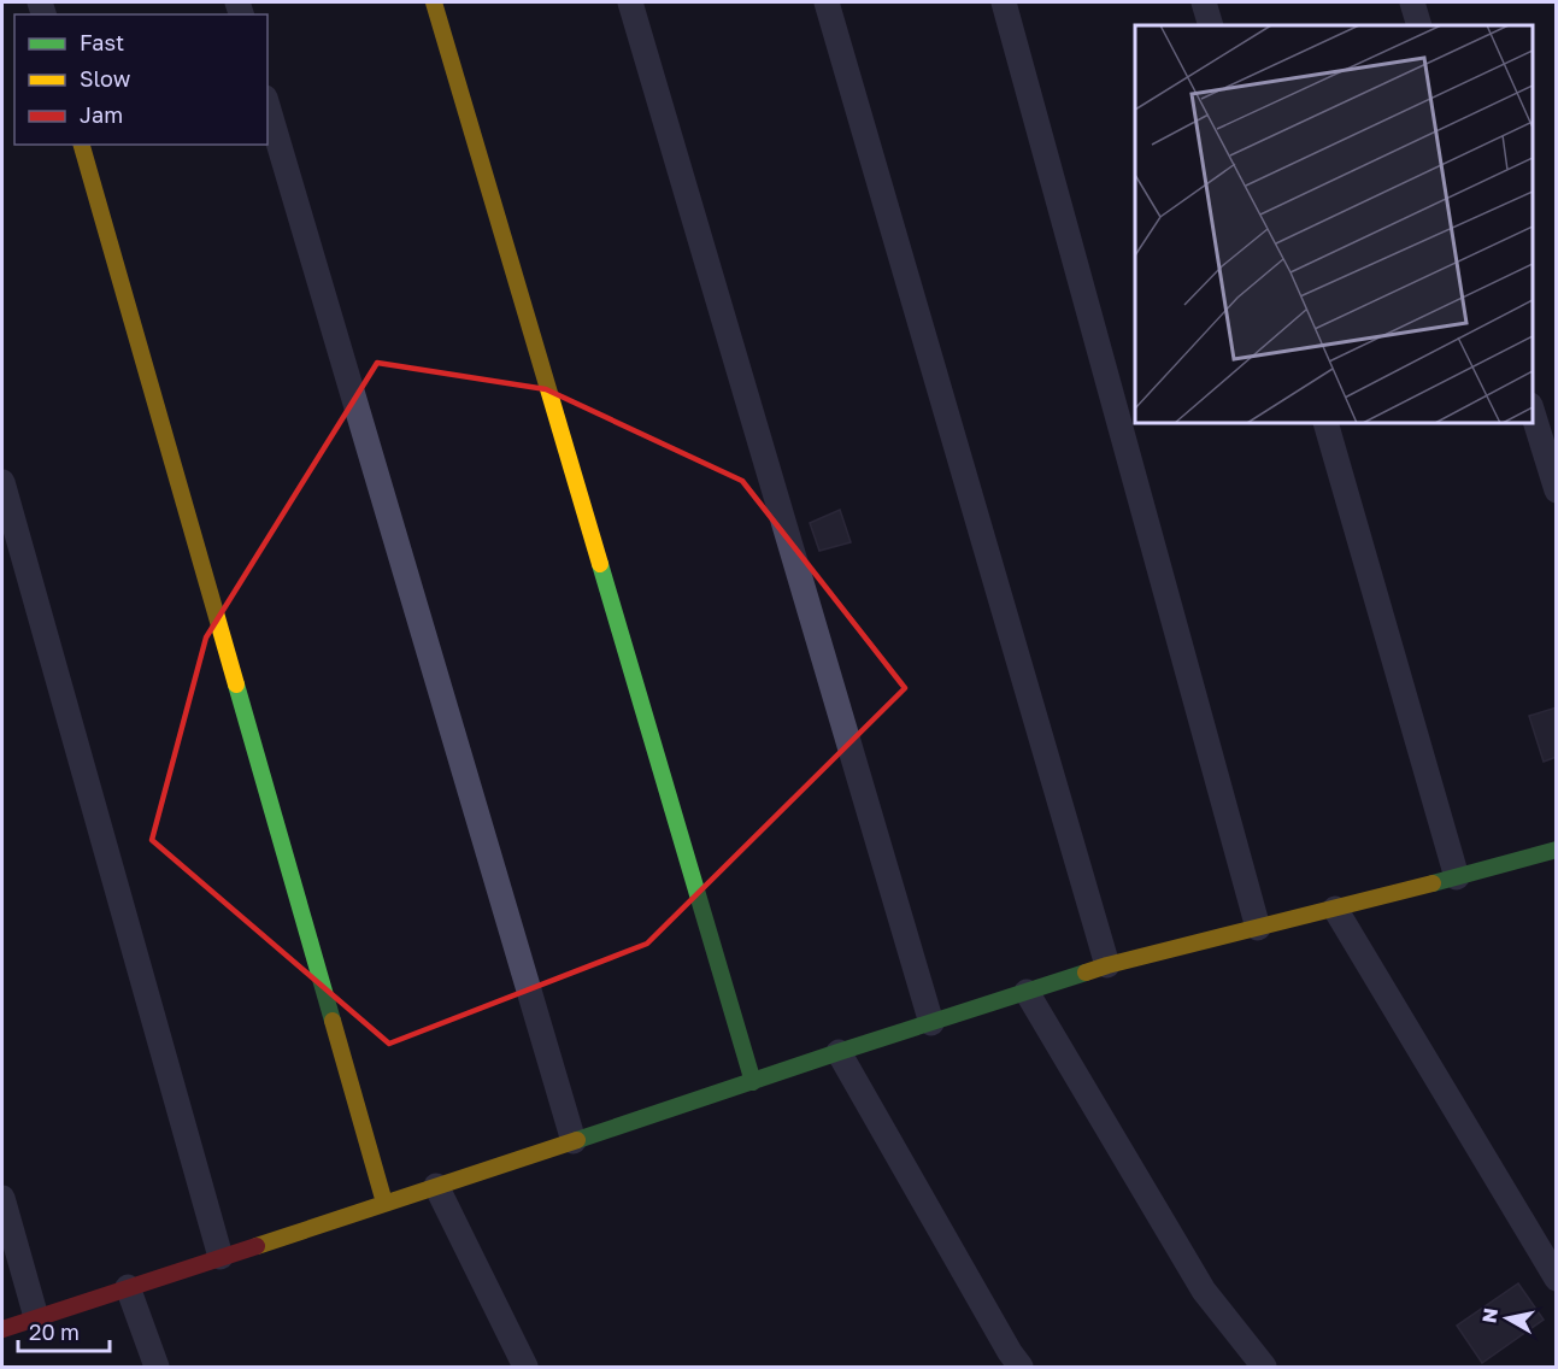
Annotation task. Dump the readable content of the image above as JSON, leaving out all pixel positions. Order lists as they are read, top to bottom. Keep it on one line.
{"legend":["Fast","Slow","Jam"],"scale_bar":"20 m","north":"left"}
